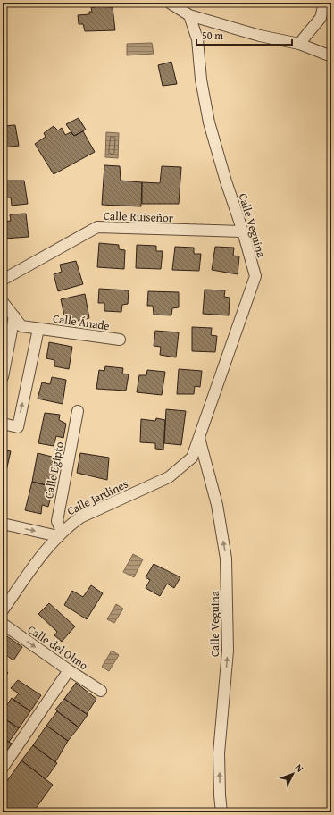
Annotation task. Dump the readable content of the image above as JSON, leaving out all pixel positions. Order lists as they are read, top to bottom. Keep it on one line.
{"streets":{"street":["Calle Ruiseñor","Calle Veguina","Calle Ánade","Calle Egipto","Calle Jardines","Calle del Olmo"]},"crossings":[["Calle Ruiseñor","Calle Veguina"],["Calle Veguina","Calle Jardines"],["Calle Egipto","Calle Jardines"]],"one_way":["Calle Veguina","Calle del Olmo"],"scale_bar":"50 m","north":"top right"}
